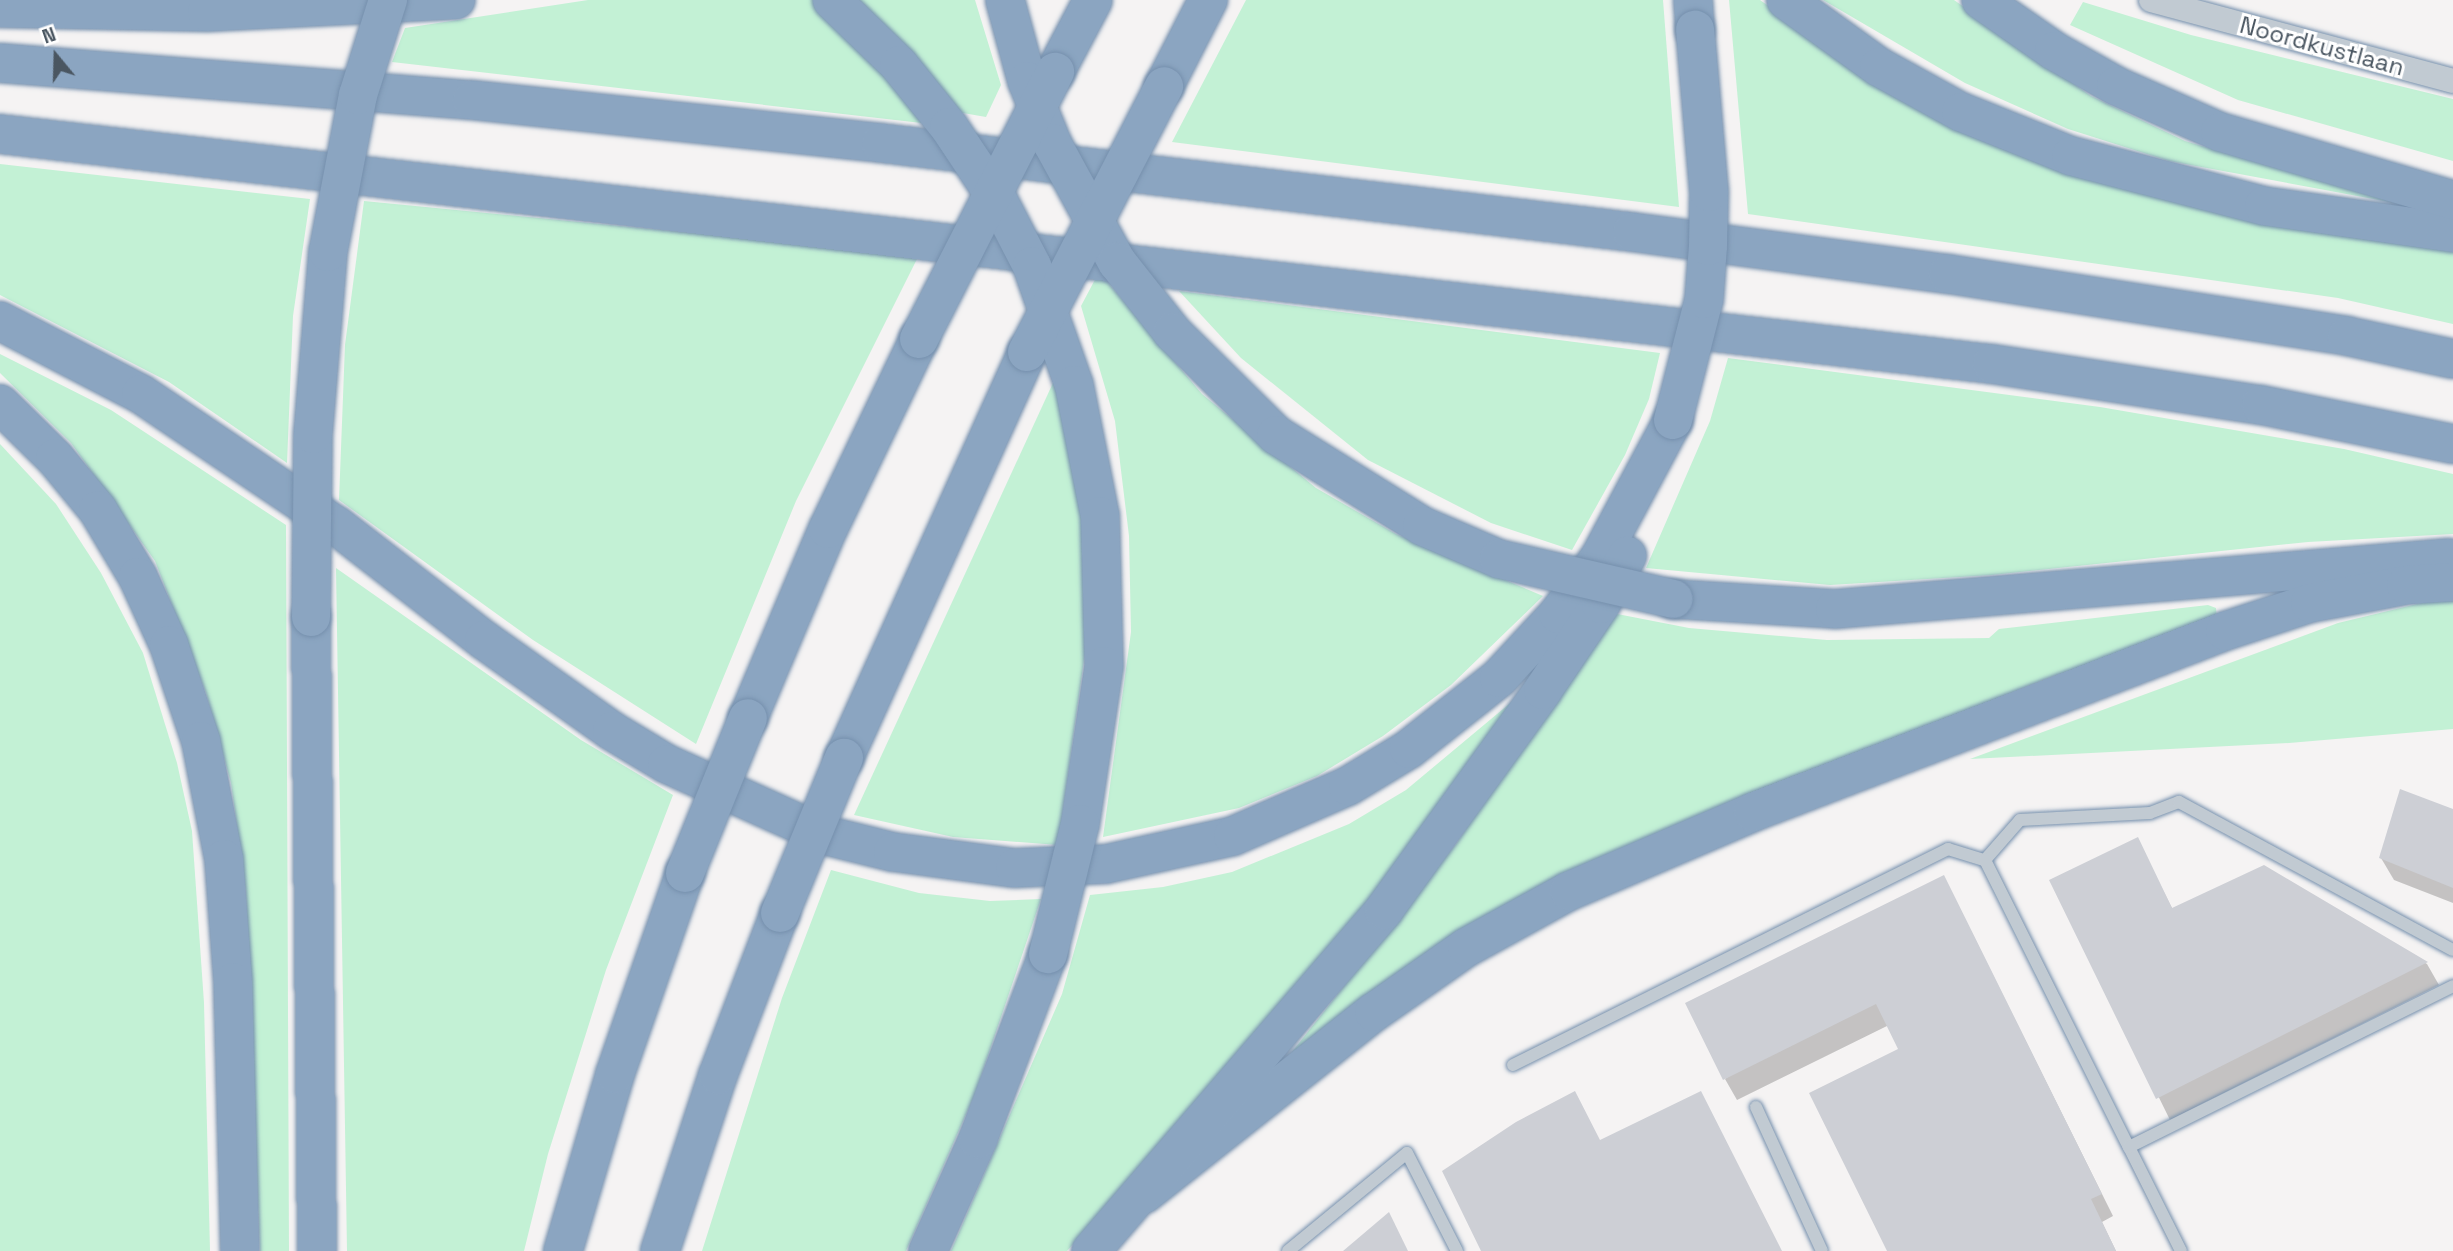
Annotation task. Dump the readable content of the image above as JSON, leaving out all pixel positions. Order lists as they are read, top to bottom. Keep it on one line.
{"streets":{"street":["Noordkustlaan"]},"north":"top"}
